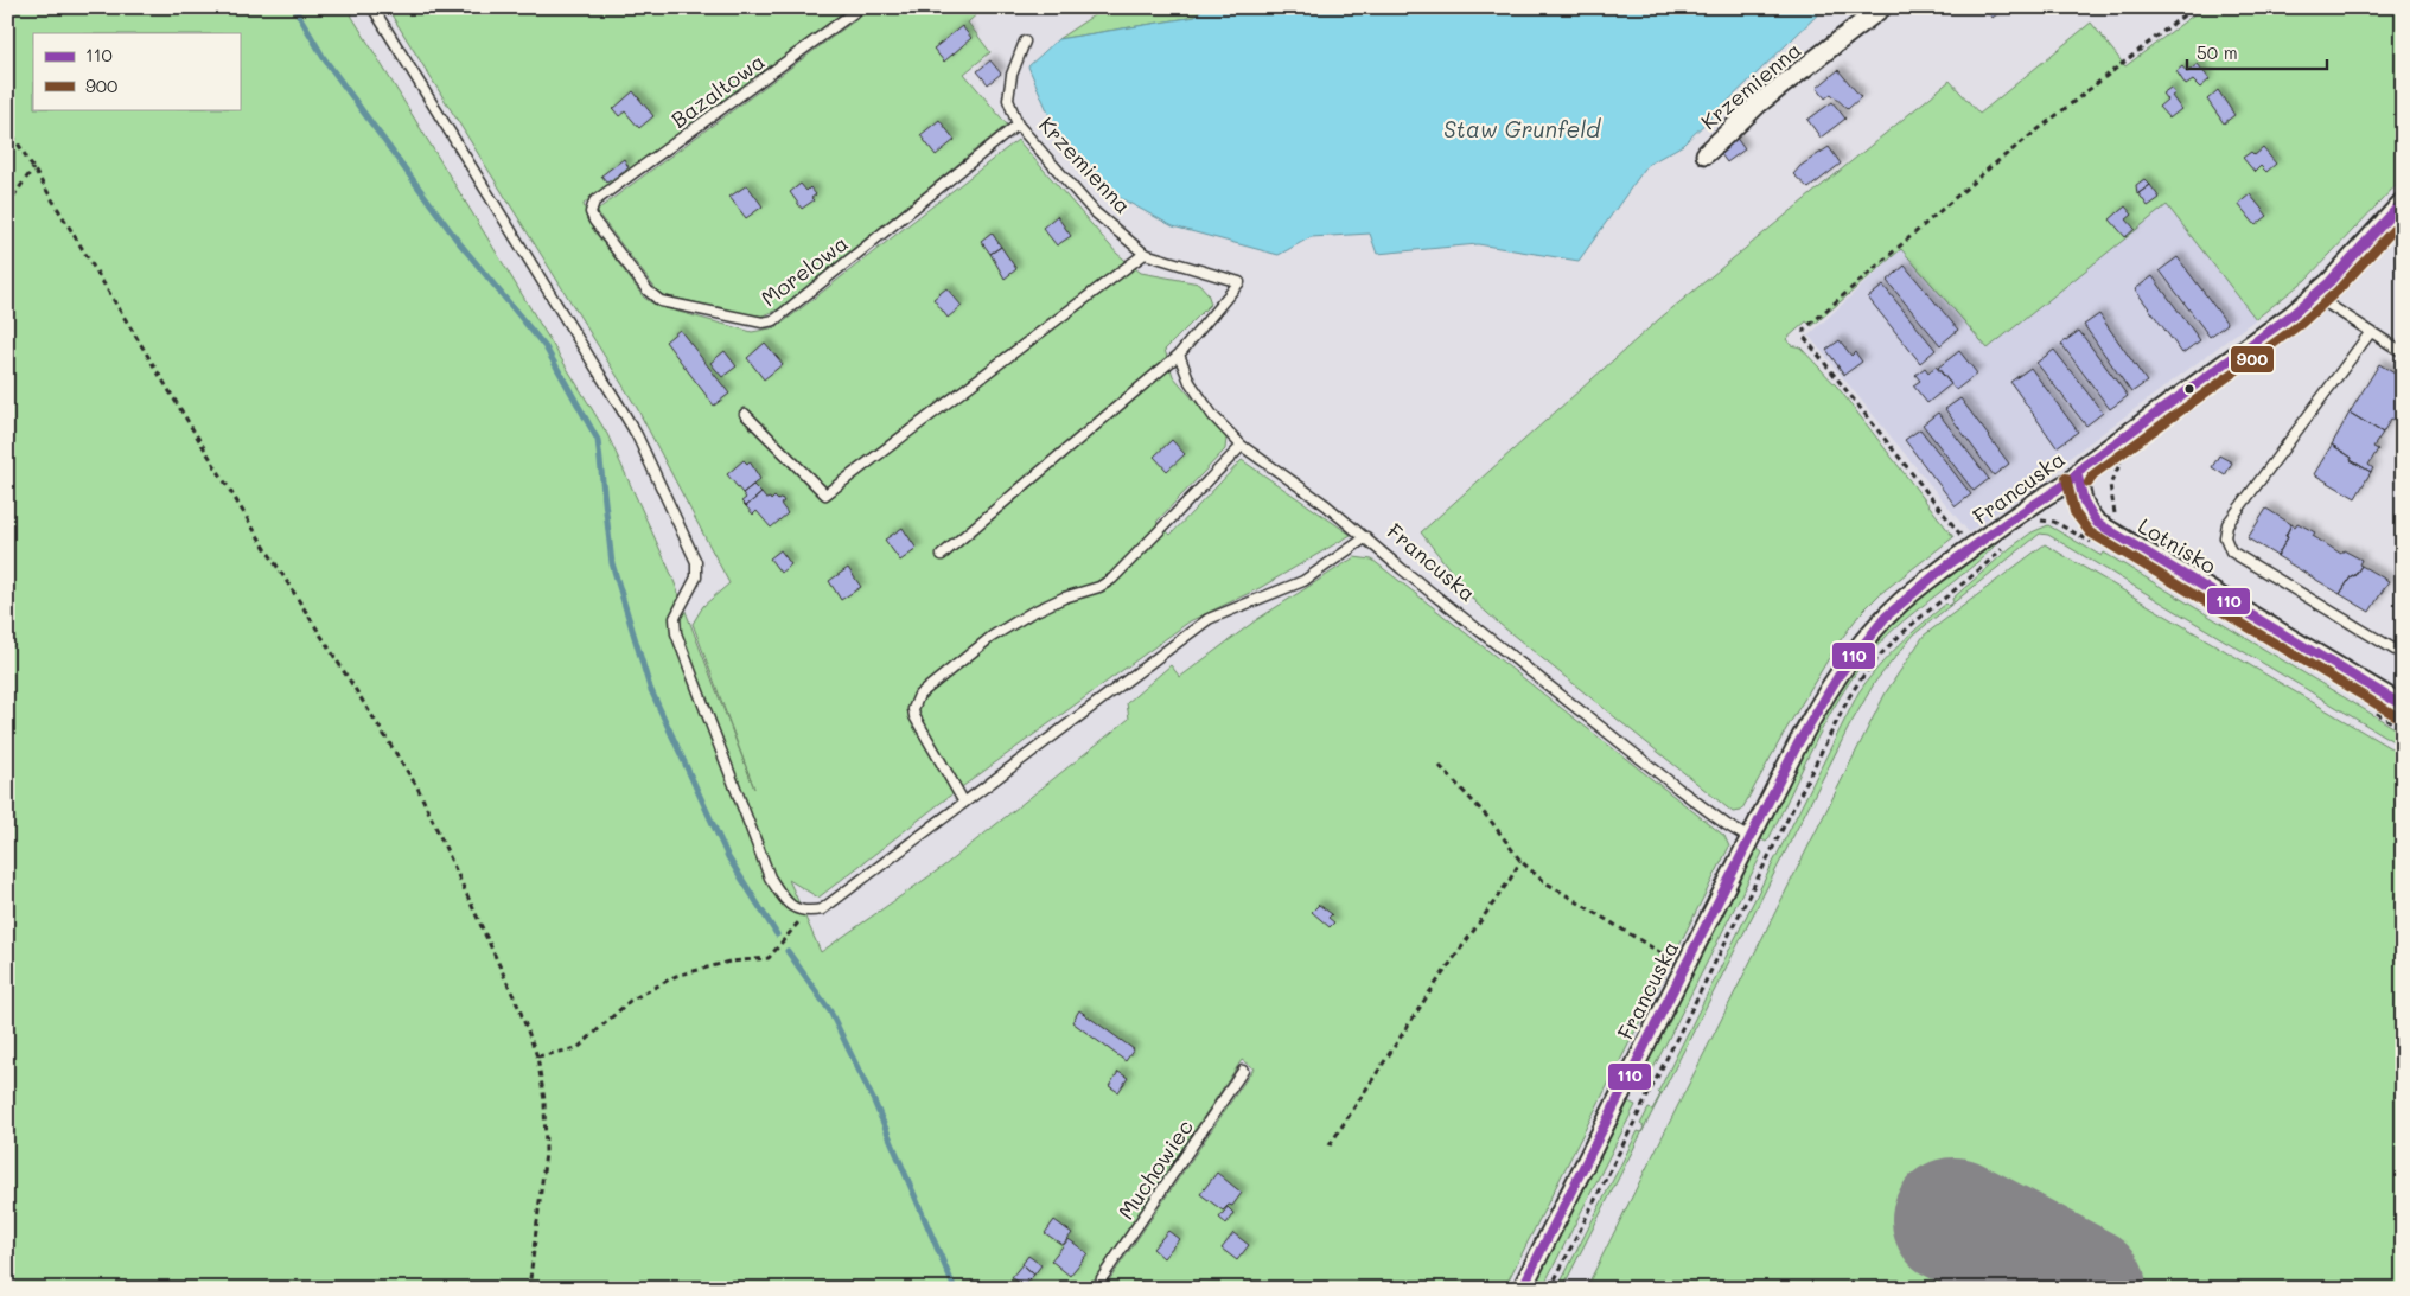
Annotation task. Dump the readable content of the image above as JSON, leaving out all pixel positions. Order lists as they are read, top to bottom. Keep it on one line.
{"streets":{"street":["Krzemienna","Francuska","Lotnisko"],"lane":["Bazaltowa","Morelowa","Muchowiec"]},"crossings":[["Krzemienna","Morelowa"],["Bazaltowa","Morelowa"],["Francuska","Lotnisko"]],"water":["Staw Grunfeld"],"lines":["transit line 110","transit line 900"],"legend":["110","900"],"scale_bar":"50 m"}
